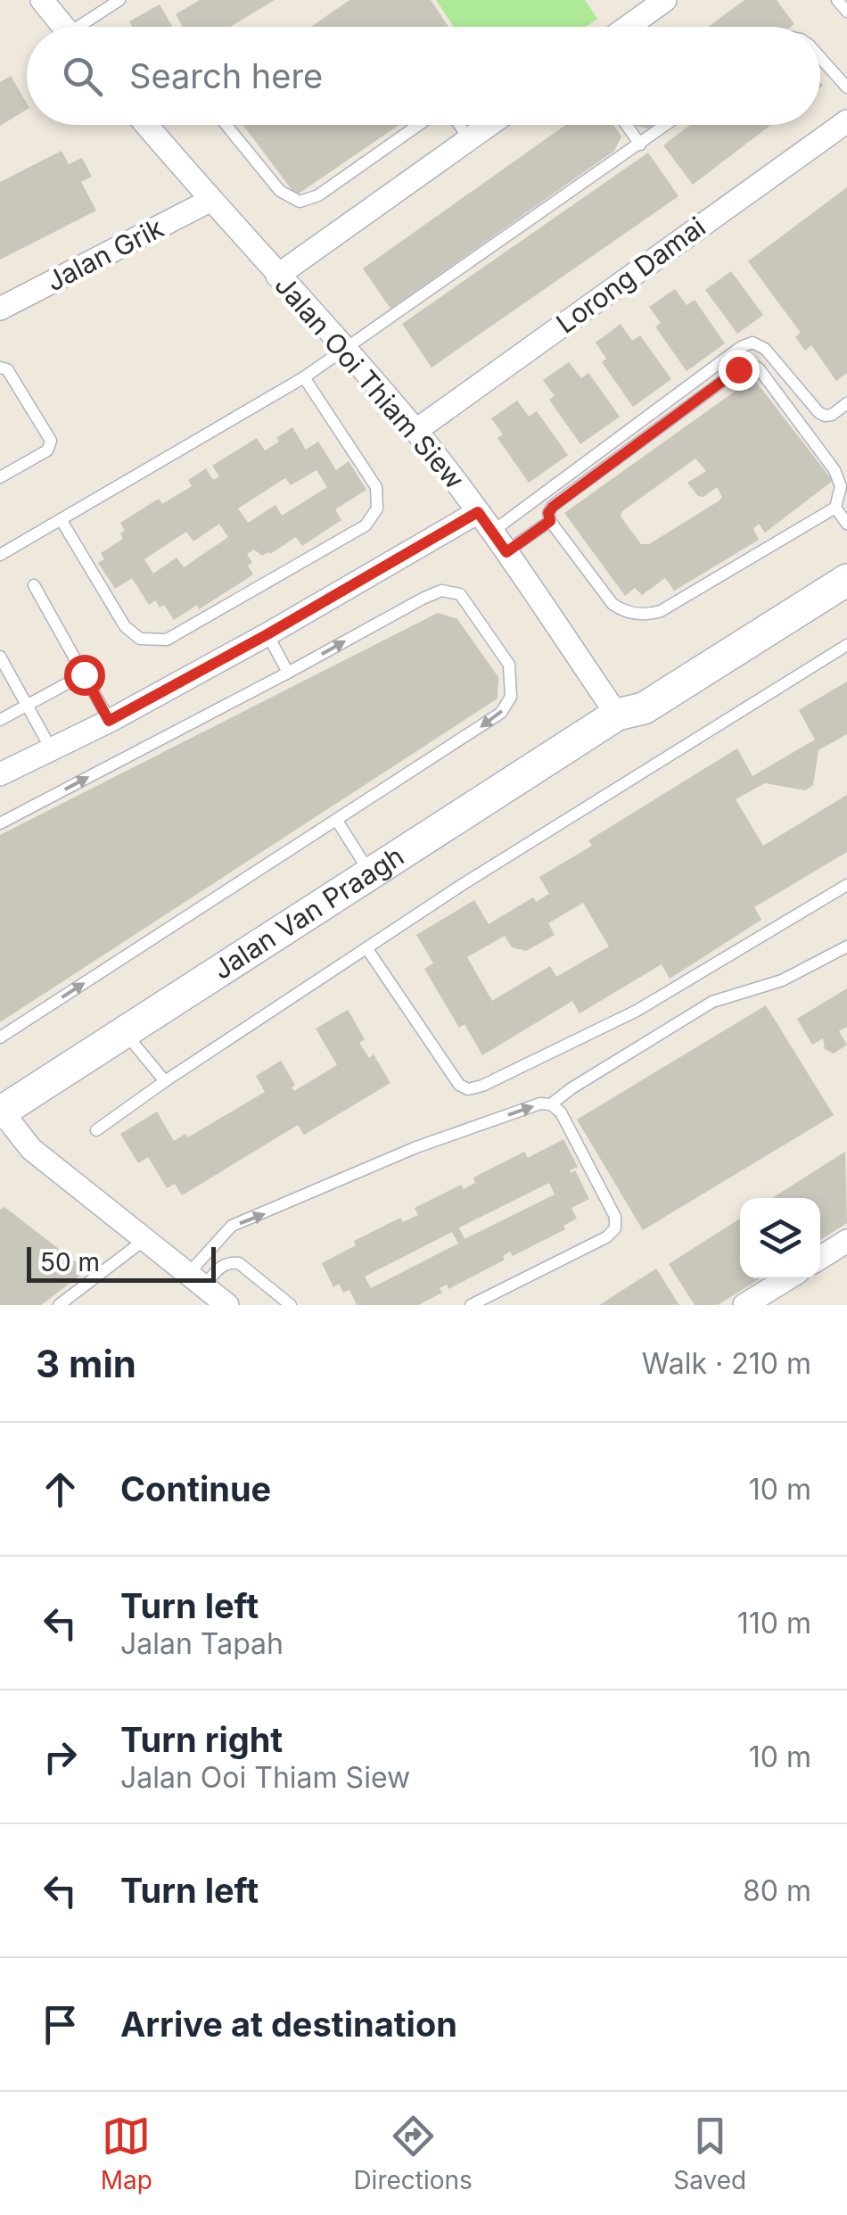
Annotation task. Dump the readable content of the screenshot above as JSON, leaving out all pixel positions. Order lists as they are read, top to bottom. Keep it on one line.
{"streets":{"main road":["Jalan Van Praagh"],"street":["Jalan Grik","Lorong Damai","Jalan Ooi Thiam Siew"]},"crossings":[["Jalan Grik","Jalan Ooi Thiam Siew"],["Lorong Damai","Jalan Ooi Thiam Siew"],["Jalan Ooi Thiam Siew","Jalan Van Praagh"]],"scale_bar":"50 m","page":{"search":"Search here","scale":"50 m","heading":["3 min","Walk · 210 m"],"list":[["Continue","10 m"],["Turn left","Jalan Tapah","110 m"],["Turn right","Jalan Ooi Thiam Siew","10 m"],["Turn left","80 m"],"Arrive at destination"],"nav":["Map","Directions","Saved"]}}
